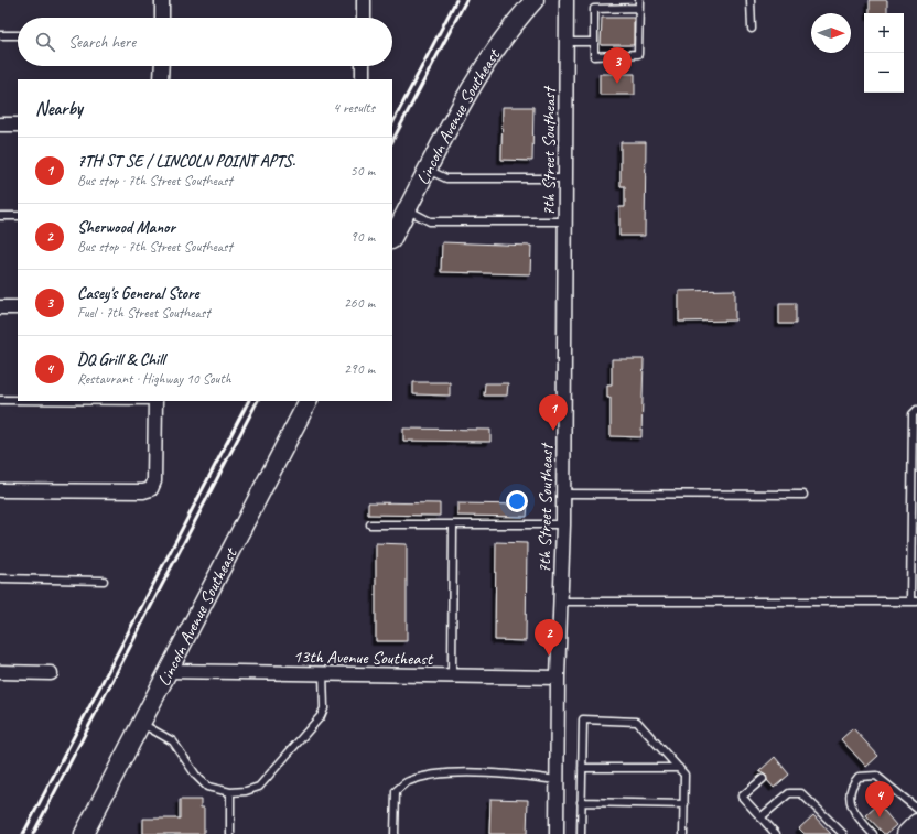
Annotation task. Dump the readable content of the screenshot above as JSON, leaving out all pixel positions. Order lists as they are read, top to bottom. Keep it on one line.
{"streets":{"street":["Lincoln Avenue Southeast","7th Street Southeast","13th Avenue Southeast"]},"crossings":[["Lincoln Avenue Southeast","13th Avenue Southeast"],["7th Street Southeast","13th Avenue Southeast"]],"north":"right","page":{"map_buttons":["+","−"],"search":"Search here","pins":["3","1","2","4"],"heading":["Nearby","4 results"],"list":[{"mark":"1","name":"7TH ST SE / LINCOLN POINT APTS.","note":"Bus stop · 7th Street Southeast","value":"50 m"},{"mark":"2","name":"Sherwood Manor","note":"Bus stop · 7th Street Southeast","value":"90 m"},{"mark":"3","name":"Casey's General Store","note":"Fuel · 7th Street Southeast","value":"260 m"},{"mark":"4","name":"DQ Grill & Chill","note":"Restaurant · Highway 10 South","value":"290 m"}]}}
